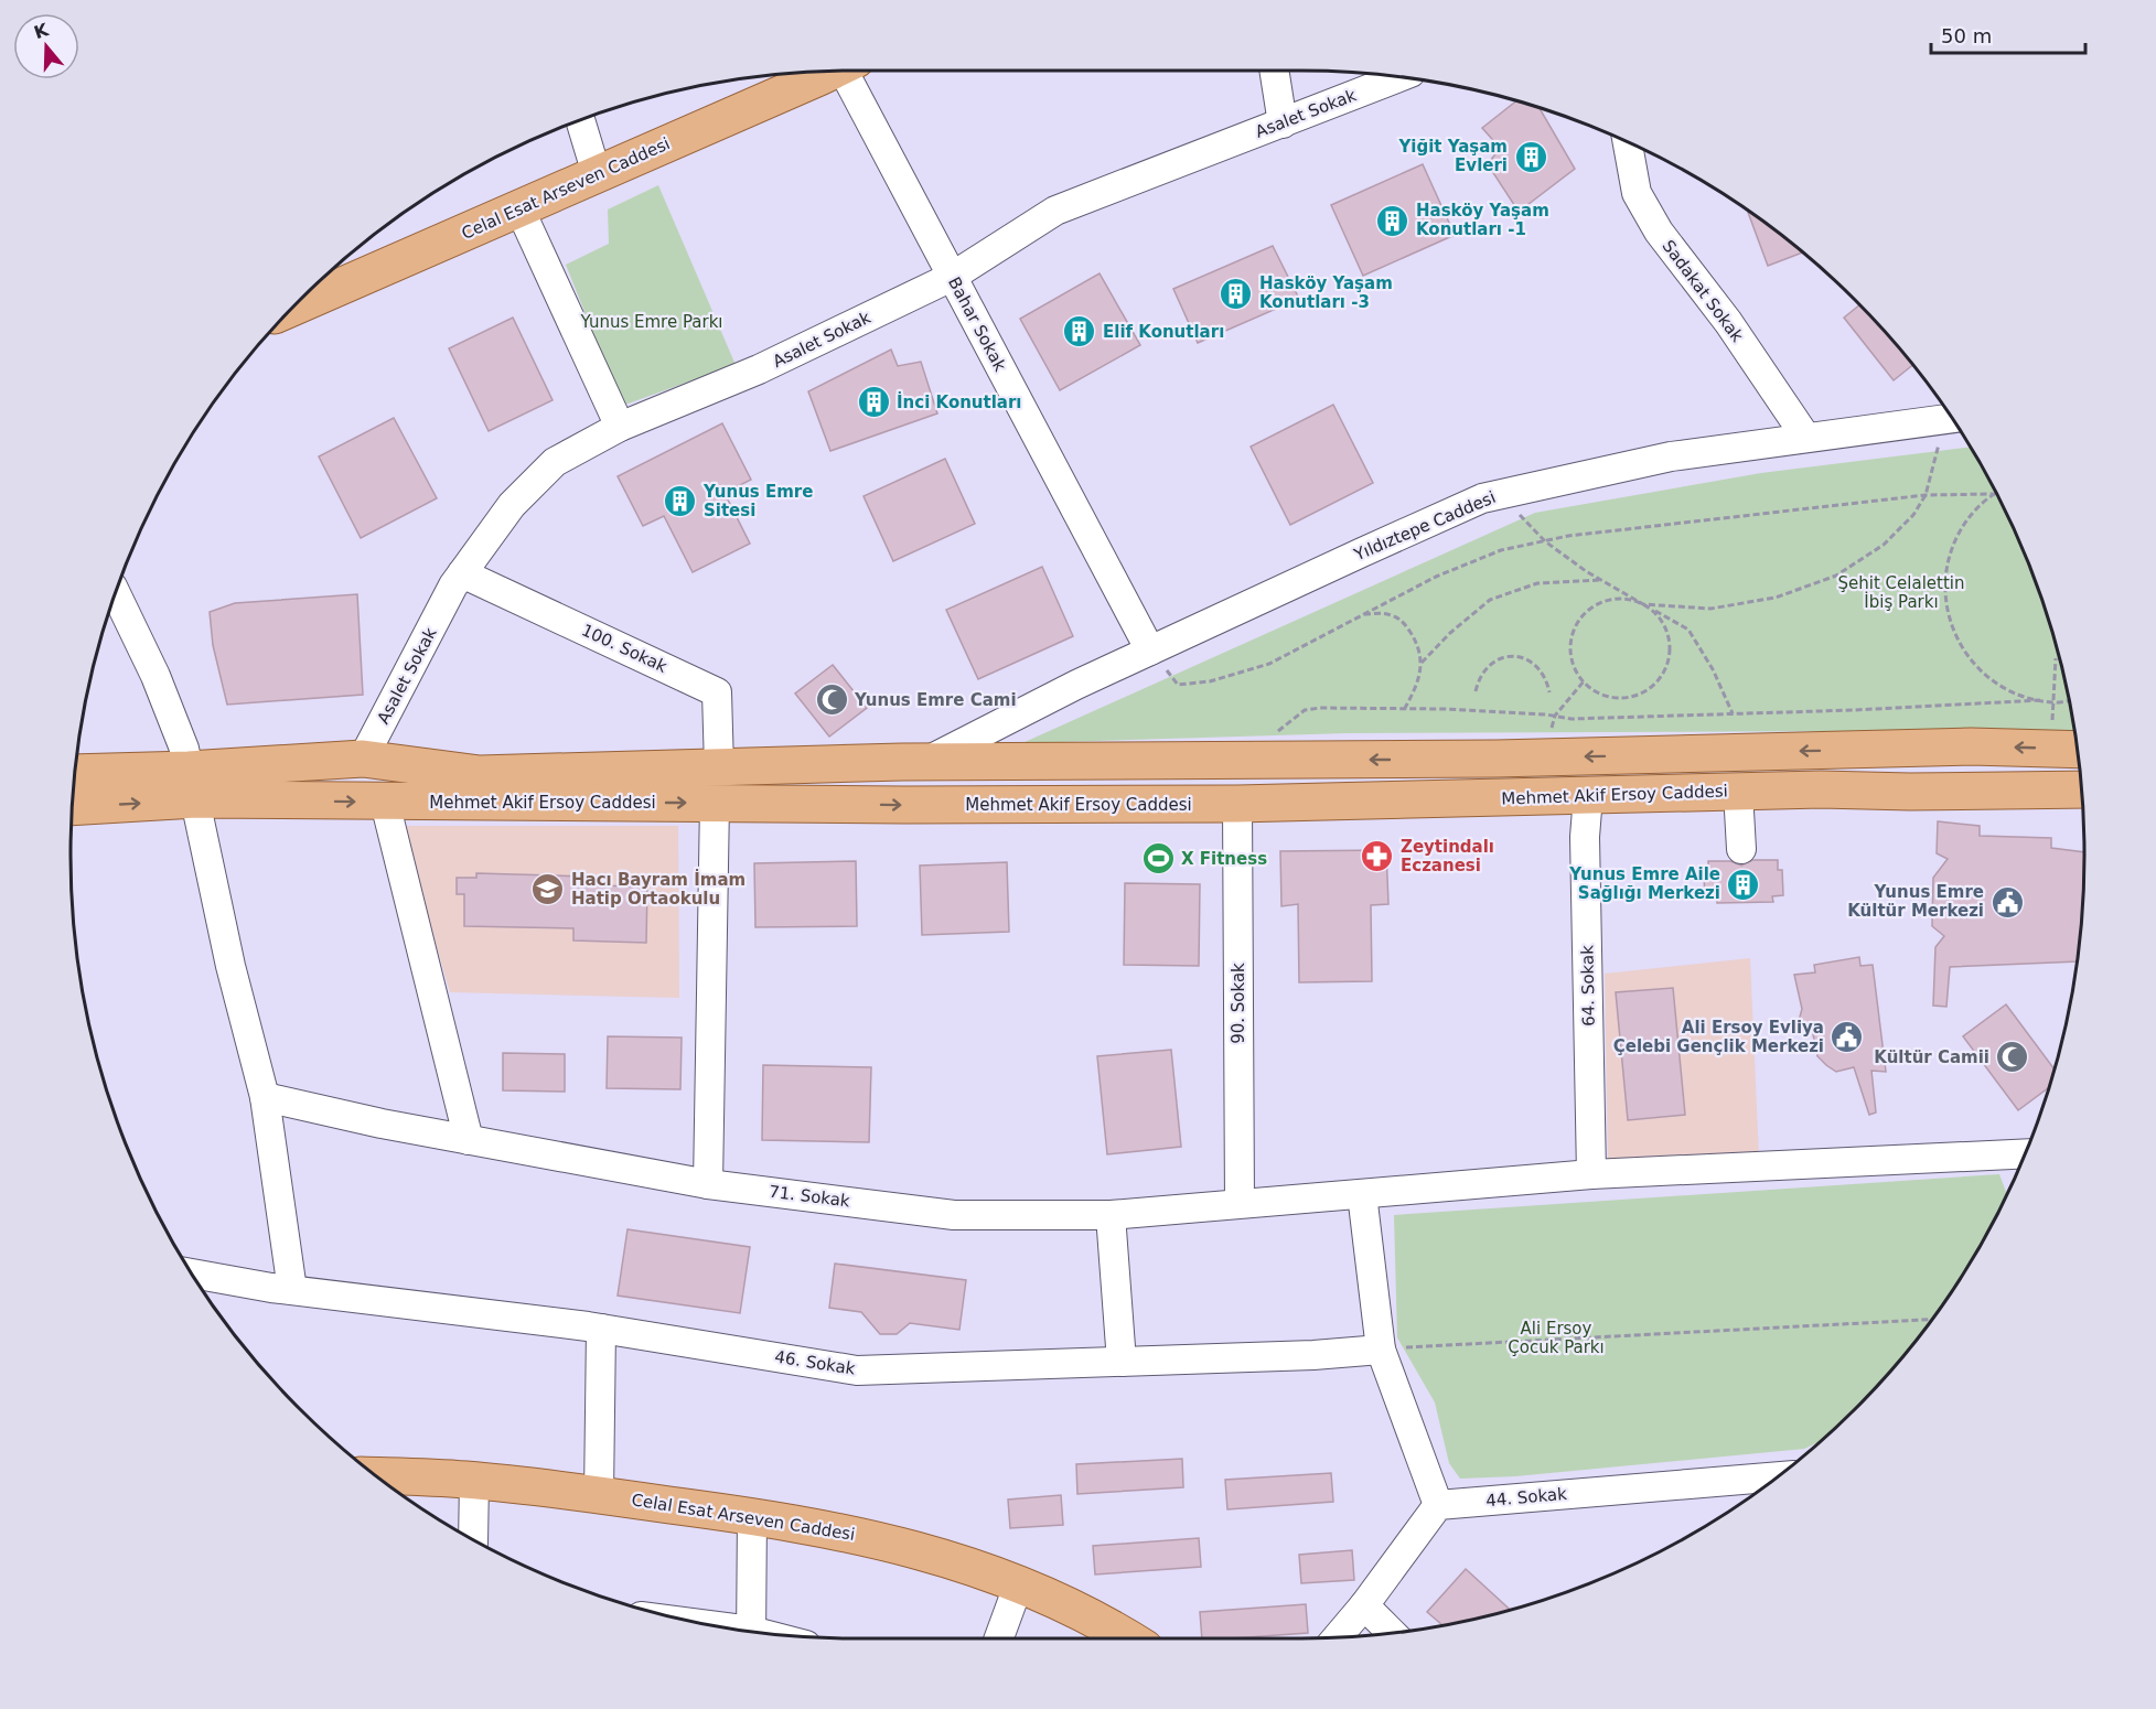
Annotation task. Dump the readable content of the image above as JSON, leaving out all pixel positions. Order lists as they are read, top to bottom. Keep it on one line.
{"streets":{"main road":["Celal Esat Arseven Caddesi","Mehmet Akif Ersoy Caddesi"],"street":["Asalet Sokak","Sadakat Sokak","Bahar Sokak","Yıldıztepe Caddesi","100. Sokak","64. Sokak","90. Sokak","71. Sokak","46. Sokak","44. Sokak"]},"crossings":[["Asalet Sokak","Bahar Sokak"],["Asalet Sokak","100. Sokak"],["Asalet Sokak","Mehmet Akif Ersoy Caddesi"],["Sadakat Sokak","Yıldıztepe Caddesi"],["Bahar Sokak","Yıldıztepe Caddesi"],["Yıldıztepe Caddesi","Mehmet Akif Ersoy Caddesi"],["100. Sokak","Mehmet Akif Ersoy Caddesi"],["Mehmet Akif Ersoy Caddesi","64. Sokak"],["Mehmet Akif Ersoy Caddesi","90. Sokak"],["64. Sokak","71. Sokak"],["90. Sokak","71. Sokak"]],"parks":["Yunus Emre Parkı","Şehit Celalettin İbiş Parkı","Ali Ersoy Çocuk Parkı"],"places":{"building":["Yiğit Yaşam Evleri","Hasköy Yaşam Konutları -1","Hasköy Yaşam Konutları -3","Elif Konutları","İnci Konutları","Yunus Emre Sitesi","Yunus Emre Aile Sağlığı Merkezi"],"mosque":["Yunus Emre Cami","Kültür Camii"],"pharmacy":["Zeytindalı Eczanesi"],"sports":["X Fitness"],"school or university":["Hacı Bayram İmam Hatip Ortaokulu"],"public building":["Yunus Emre Kültür Merkezi","Ali Ersoy Evliya Çelebi Gençlik Merkezi"]},"scale_bar":"50 m","north":"top"}
